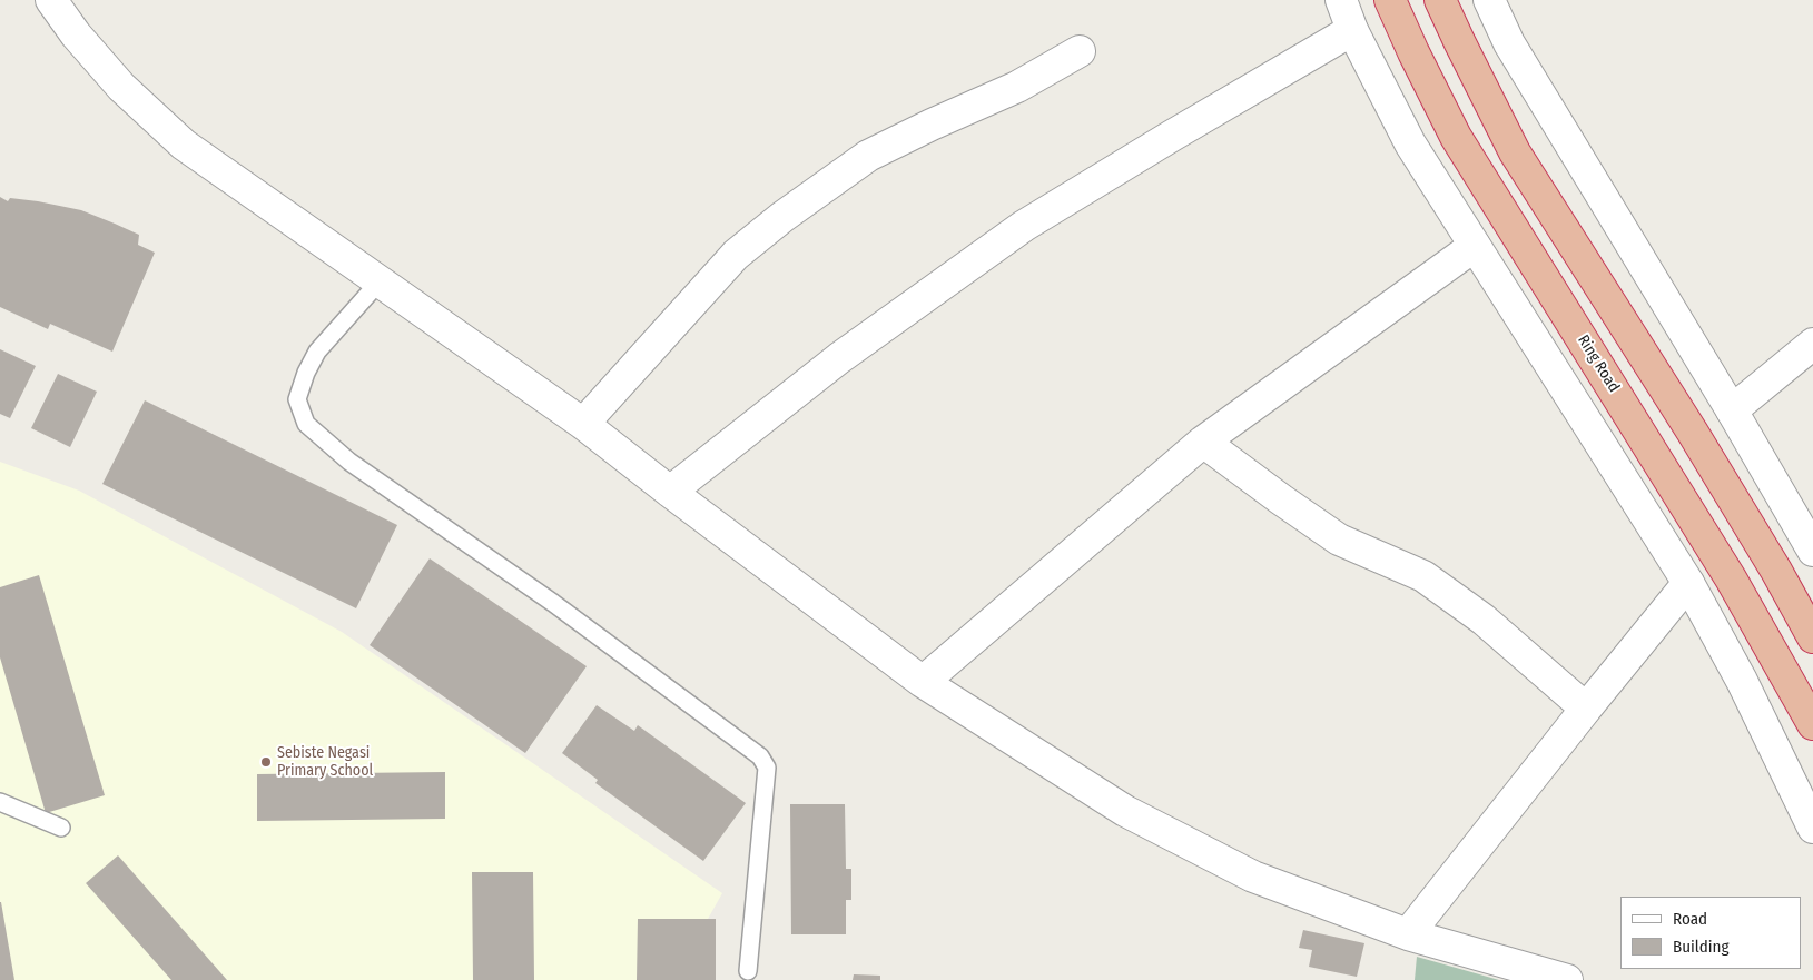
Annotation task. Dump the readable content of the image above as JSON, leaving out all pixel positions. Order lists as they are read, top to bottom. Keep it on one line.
{"streets":{"highway":["Ring Road"]},"places":["Sebiste Negasi Primary School"],"legend":["Road","Building"]}
